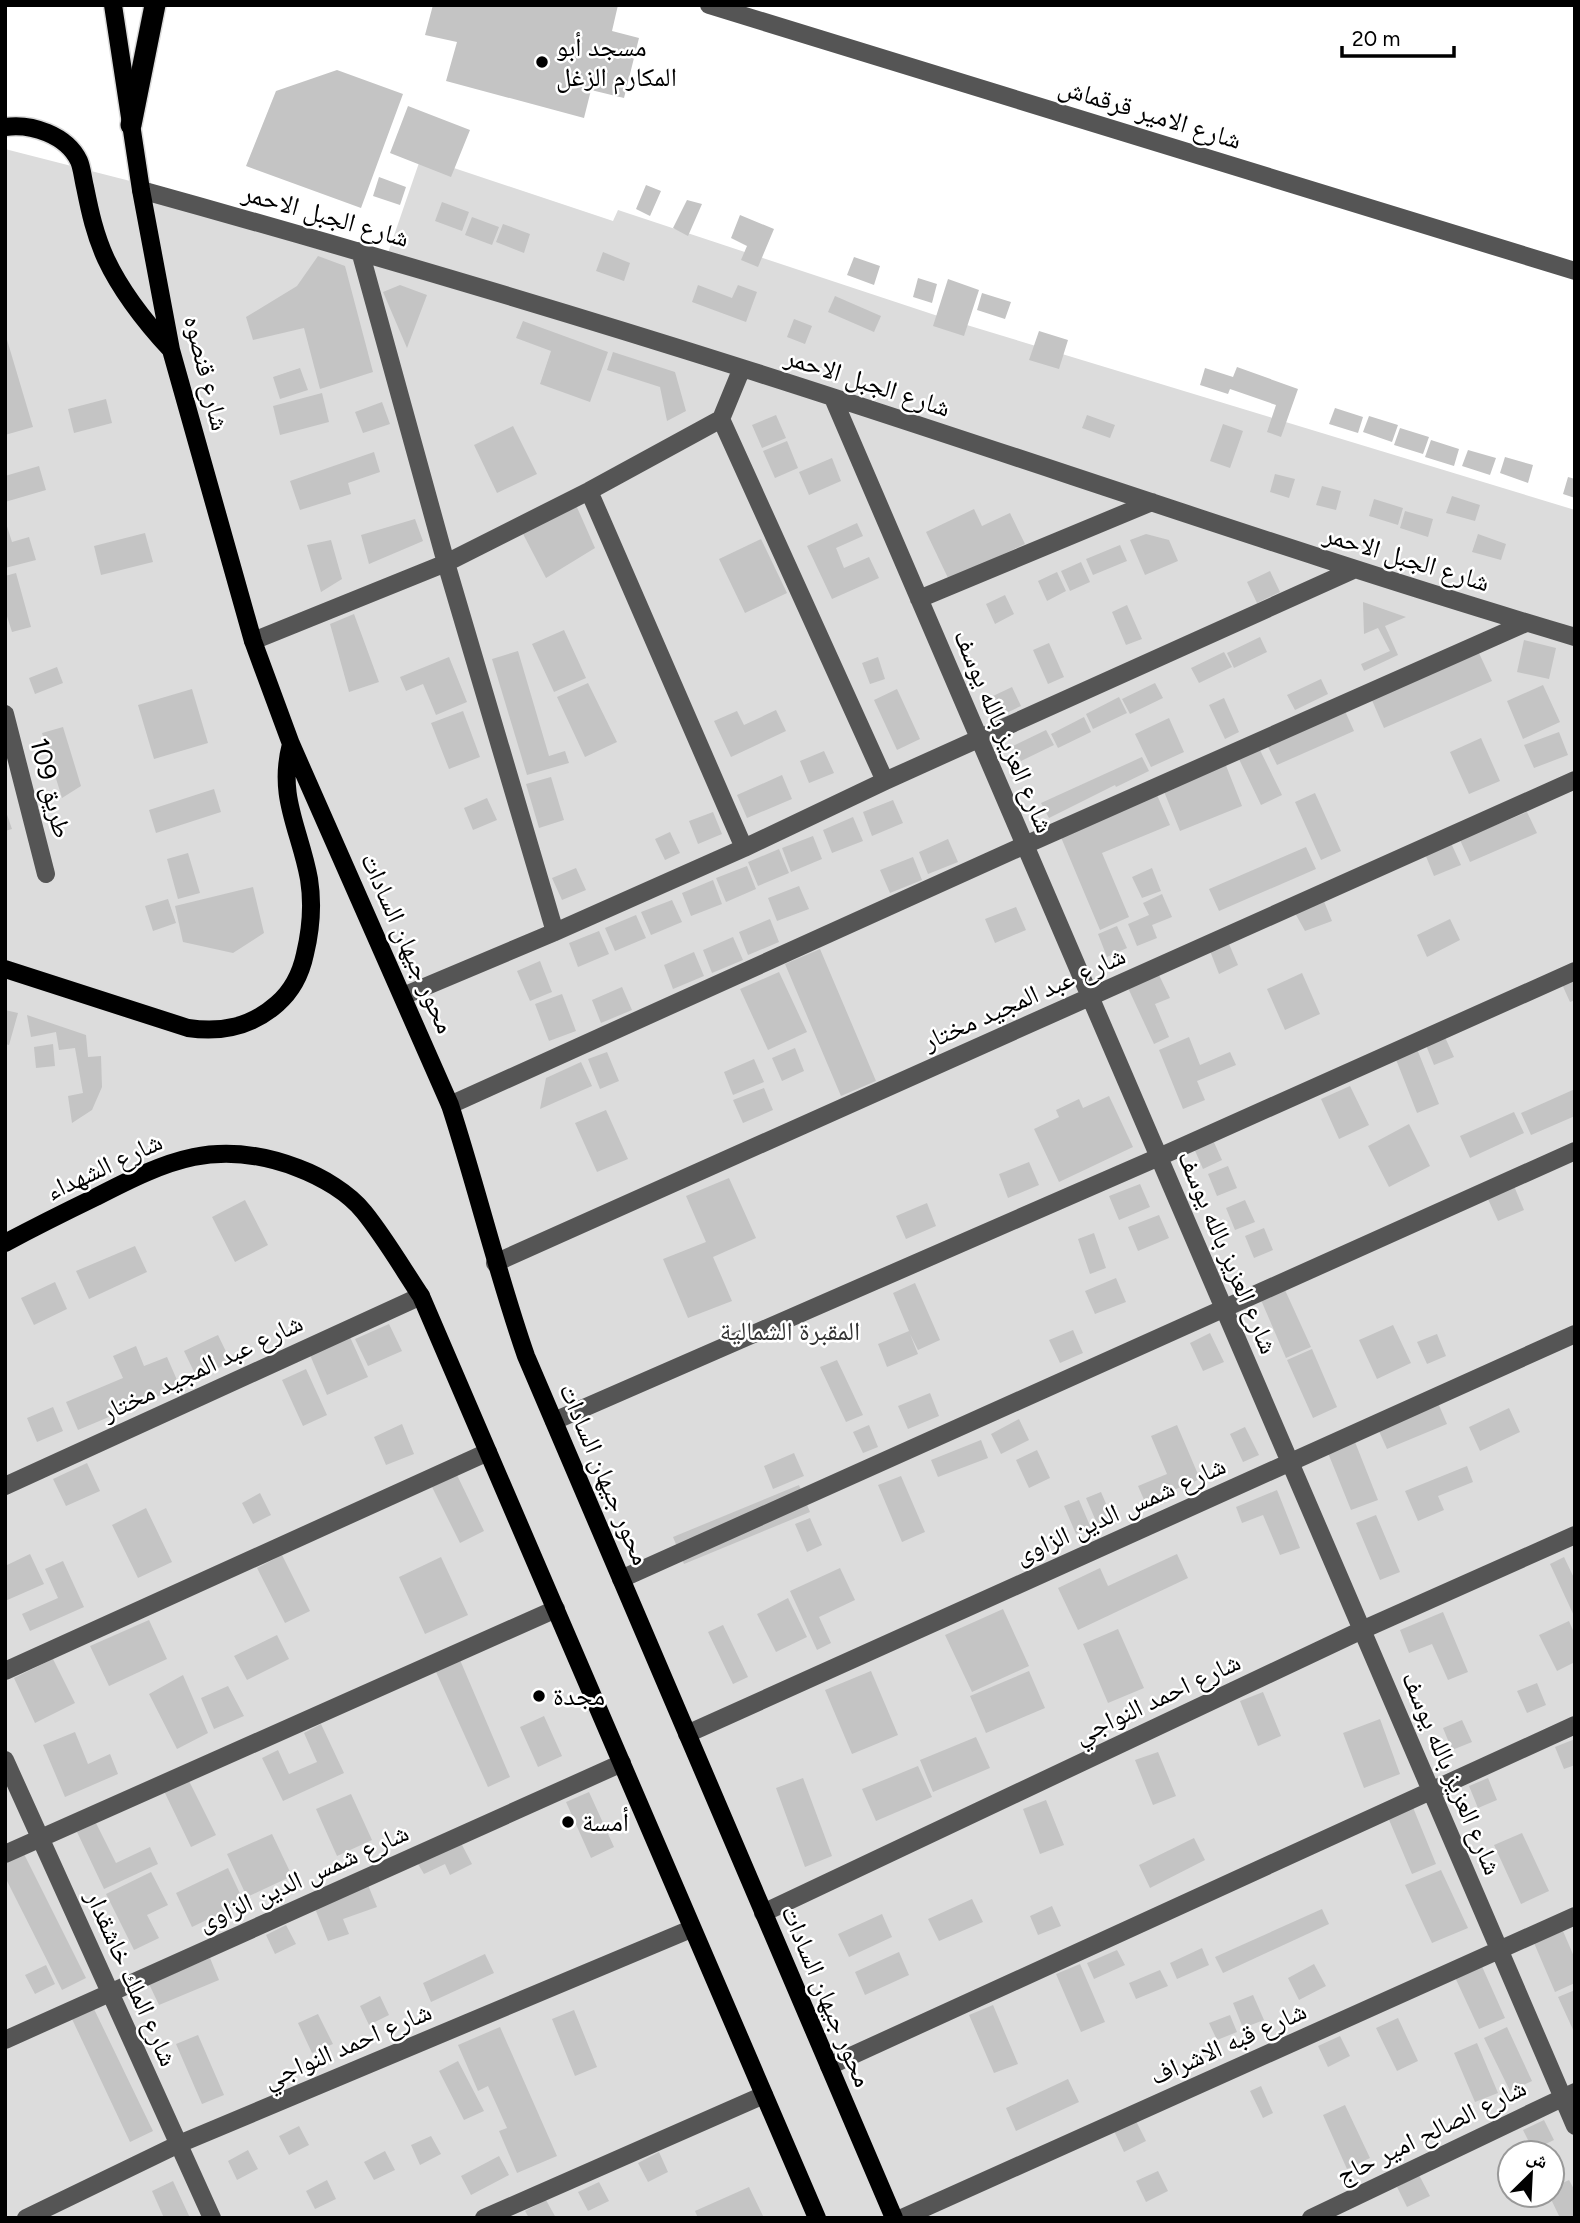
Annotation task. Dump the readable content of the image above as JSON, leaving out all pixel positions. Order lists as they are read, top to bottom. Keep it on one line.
{"streets":{"main road":["شارع قنصوه","محور جيهان السادات","شارع الشهداء"],"street":["شارع الامير قرقماش","شارع الجبل الاحمر","شارع العزيز بالله يوسف","طريق 109","شارع عبد المجيد مختار","شارع شمس الدين الزاوى","شارع احمد النواجي","شارع الملك خاشقدار","شارع قبه الاشراف","شارع الصالح امير حاج"]},"crossings":[["شارع الجبل الاحمر","شارع قنصوه"],["شارع الجبل الاحمر","شارع العزيز بالله يوسف"],["شارع قنصوه","محور جيهان السادات"],["شارع العزيز بالله يوسف","شارع عبد المجيد مختار"],["شارع العزيز بالله يوسف","شارع شمس الدين الزاوى"],["شارع العزيز بالله يوسف","شارع احمد النواجي"],["شارع العزيز بالله يوسف","شارع قبه الاشراف"],["شارع العزيز بالله يوسف","شارع الصالح امير حاج"],["محور جيهان السادات","شارع عبد المجيد مختار"],["محور جيهان السادات","شارع شمس الدين الزاوى"],["محور جيهان السادات","شارع احمد النواجي"],["شارع عبد المجيد مختار","شارع الشهداء"],["شارع شمس الدين الزاوى","شارع الملك خاشقدار"],["شارع احمد النواجي","شارع الملك خاشقدار"]],"parks":["المقبرة الشمالية"],"places":["مسجد أبو المكارم الزغل","مجدة","أمسة"],"scale_bar":"20 m","north":"top right"}
